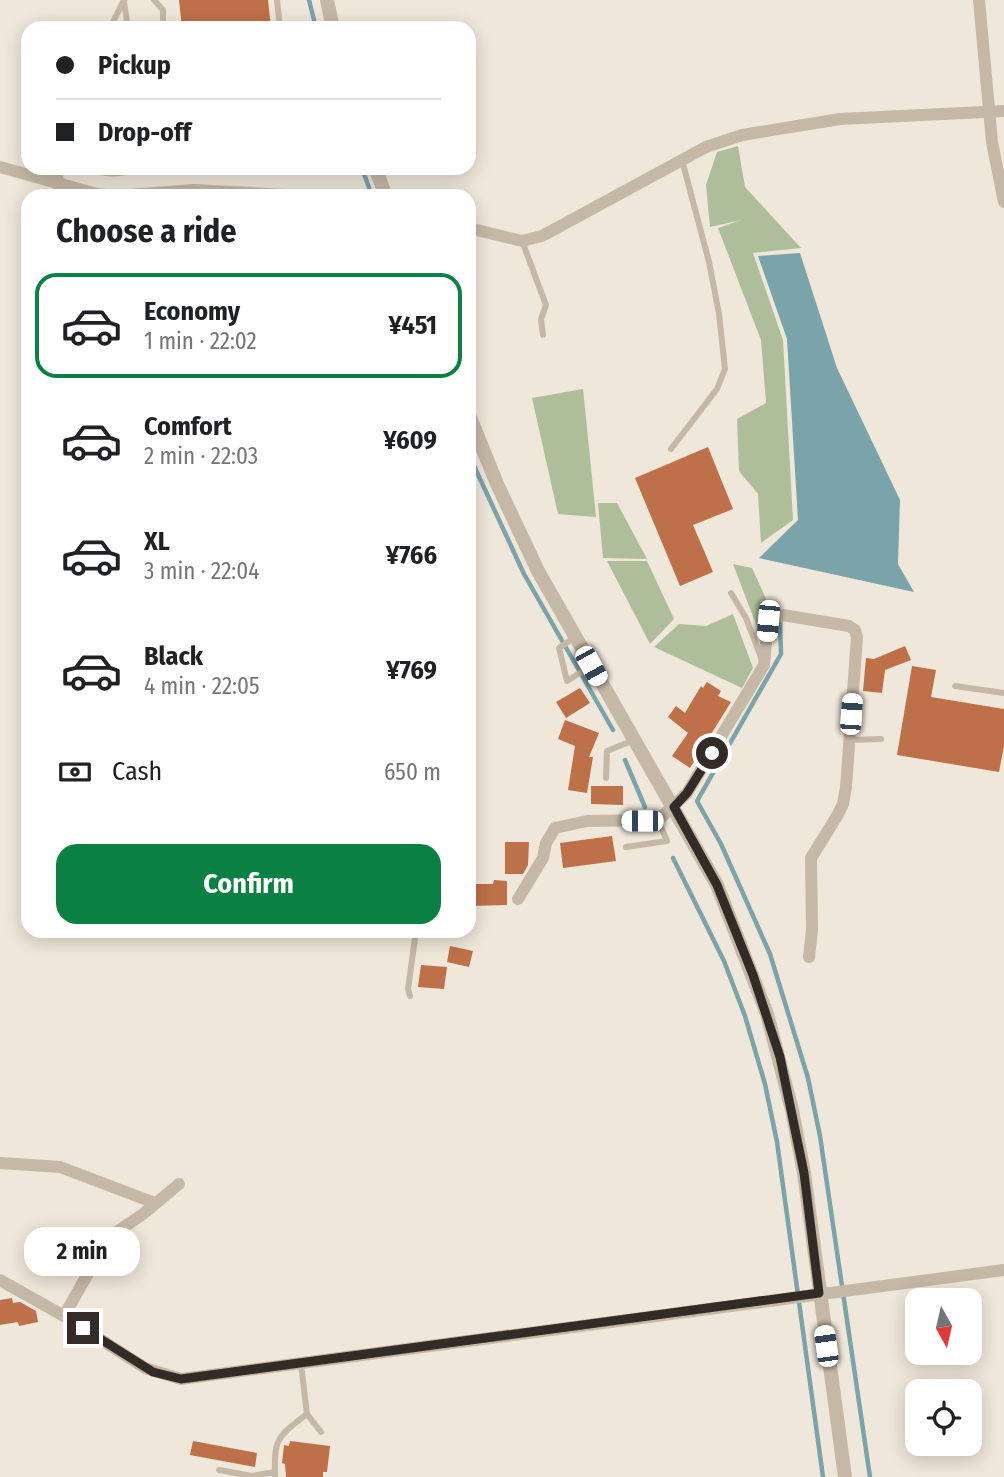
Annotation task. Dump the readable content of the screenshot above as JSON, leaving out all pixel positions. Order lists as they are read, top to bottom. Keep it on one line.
{"north":"bottom","page":{"banner":["Pickup","Drop-off"],"heading":"Choose a ride","list":[{"name":"Economy","note":"1 min · 22:02","value":"¥451"},{"name":"Comfort","note":"2 min · 22:03","value":"¥609"},{"name":"XL","note":"3 min · 22:04","value":"¥766"},{"name":"Black","note":"4 min · 22:05","value":"¥769"}],"pay":["Cash","650 m"],"buttons":"Confirm","bubble":"2 min"}}
